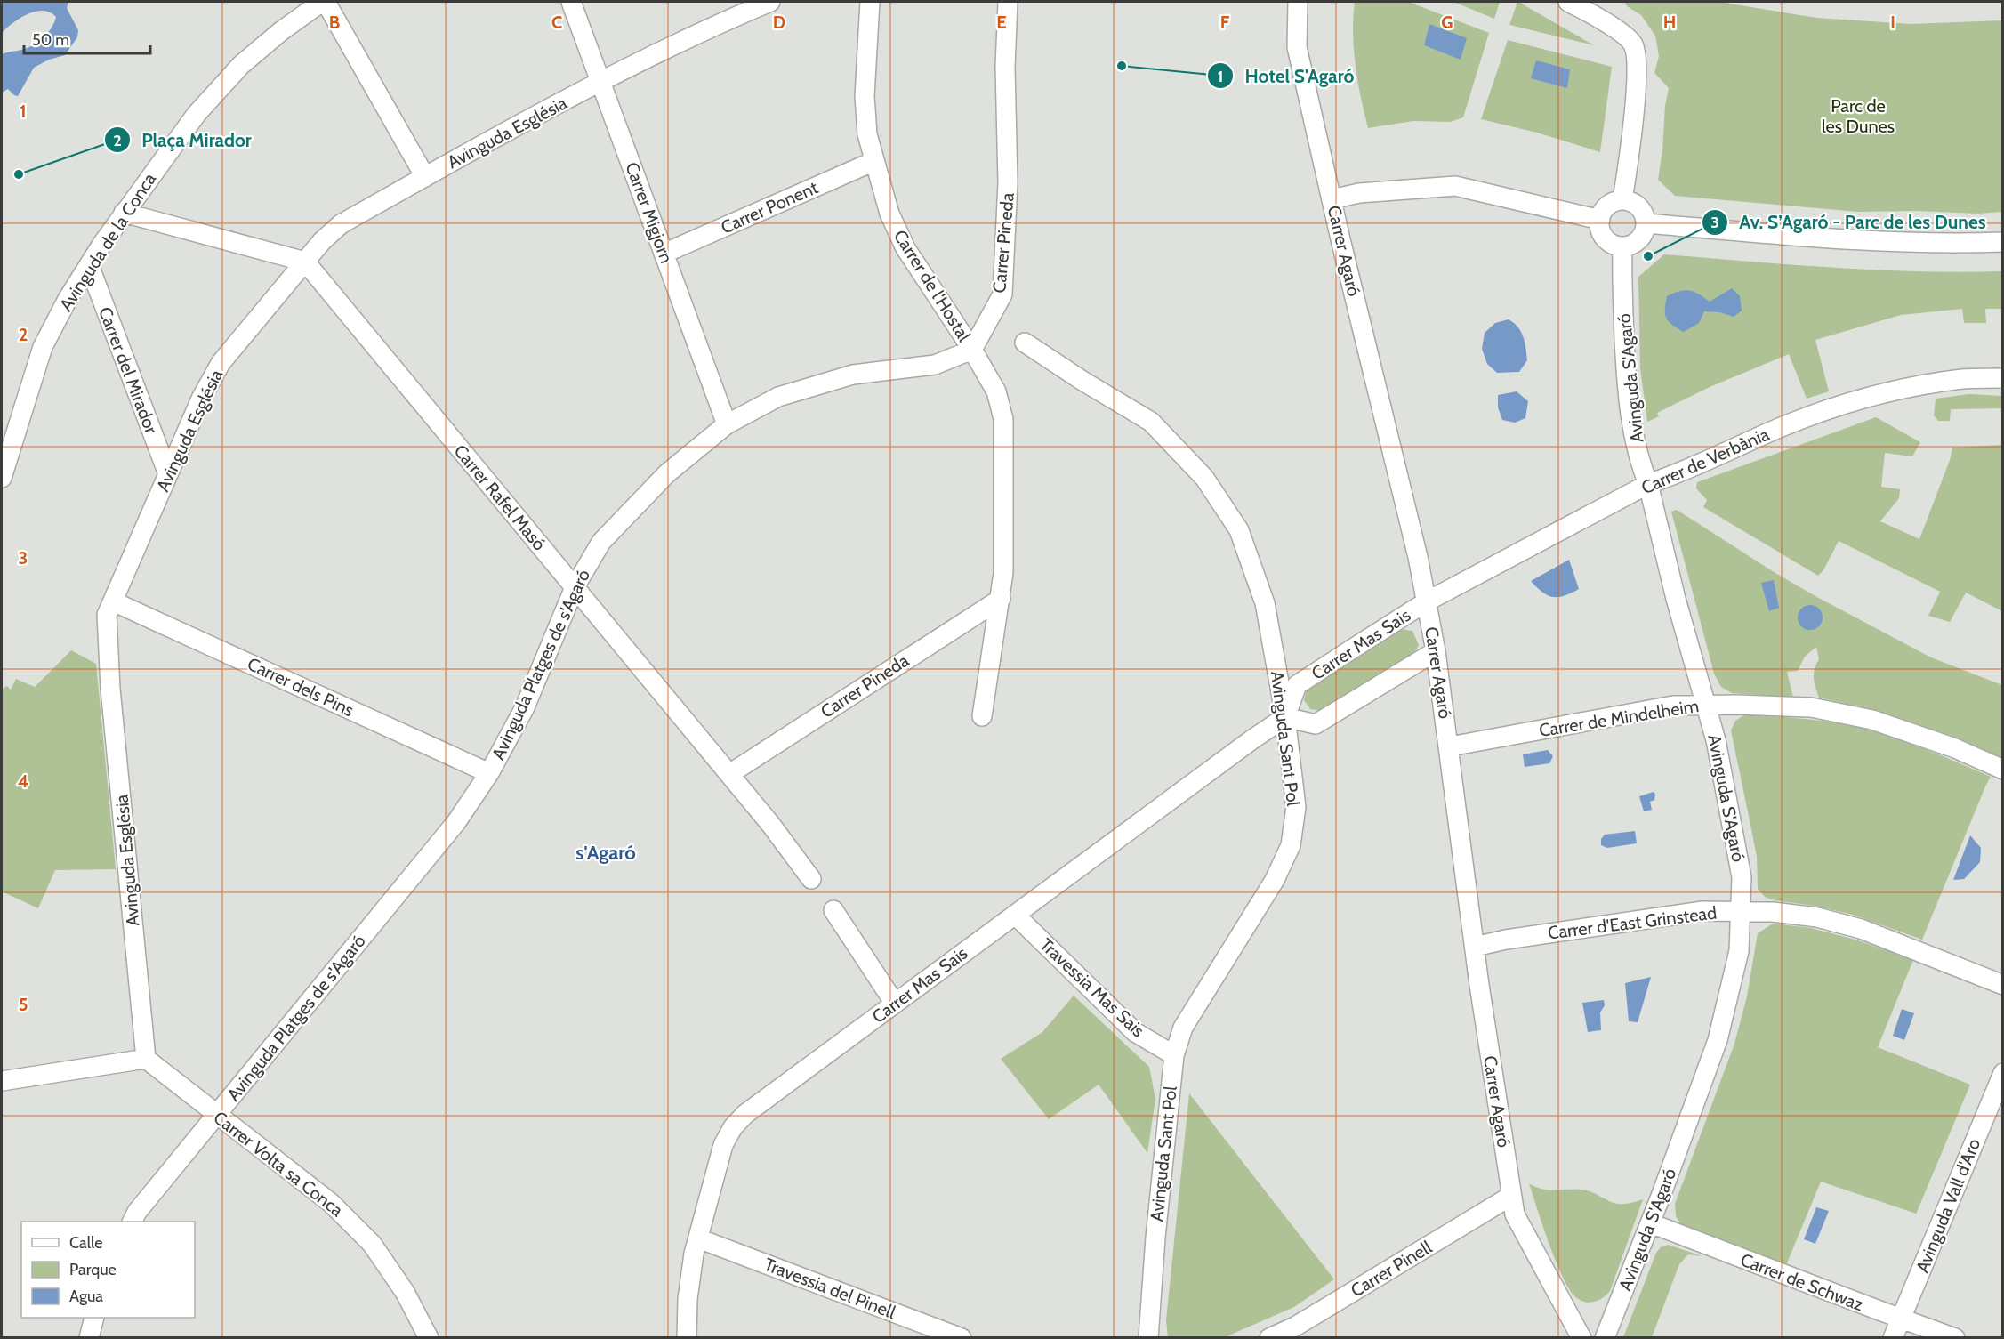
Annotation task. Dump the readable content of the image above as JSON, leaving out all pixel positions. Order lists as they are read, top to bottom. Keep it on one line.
{"streets":{"street":["Avinguda Església","Carrer Ponent","Carrer Migjorn","Avinguda de la Conca","Carrer Pineda","Carrer Agaró","Carrer de l'Hostal","Carrer del Mirador","Avinguda S'Agaró","Carrer de Verbània","Carrer Rafel Masó","Carrer Mas Sais","Avinguda Platges de s'Agaró","Carrer dels Pins","Carrer de Mindelheim","Avinguda Sant Pol","Carrer d'East Grinstead","Travessia Mas Sais","Carrer Volta sa Conca","Avinguda Vall d'Aro","Carrer Pinell","Carrer de Schwaz","Travessia del Pinell"]},"crossings":[["Avinguda Església","Carrer Migjorn"],["Avinguda Església","Carrer del Mirador"],["Avinguda Església","Carrer Rafel Masó"],["Avinguda Església","Carrer dels Pins"],["Avinguda Església","Carrer Volta sa Conca"],["Carrer Ponent","Carrer Migjorn"],["Carrer Ponent","Carrer de l'Hostal"],["Carrer Migjorn","Avinguda Platges de s'Agaró"],["Avinguda de la Conca","Carrer del Mirador"],["Carrer Pineda","Carrer de l'Hostal"],["Carrer Pineda","Carrer Rafel Masó"],["Carrer Pineda","Avinguda Platges de s'Agaró"],["Carrer Agaró","Carrer de Verbània"],["Carrer Agaró","Carrer Mas Sais"],["Carrer Agaró","Carrer de Mindelheim"],["Carrer Agaró","Carrer d'East Grinstead"],["Carrer Agaró","Carrer Pinell"],["Carrer de l'Hostal","Avinguda Platges de s'Agaró"],["Avinguda S'Agaró","Carrer de Verbània"],["Avinguda S'Agaró","Carrer de Mindelheim"],["Avinguda S'Agaró","Carrer d'East Grinstead"],["Avinguda S'Agaró","Carrer de Schwaz"],["Carrer de Verbània","Carrer Mas Sais"],["Carrer Rafel Masó","Avinguda Platges de s'Agaró"],["Carrer Mas Sais","Avinguda Sant Pol"],["Carrer Mas Sais","Travessia Mas Sais"],["Carrer Mas Sais","Travessia del Pinell"],["Avinguda Platges de s'Agaró","Carrer dels Pins"],["Avinguda Platges de s'Agaró","Carrer Volta sa Conca"],["Avinguda Sant Pol","Travessia Mas Sais"],["Avinguda Vall d'Aro","Carrer de Schwaz"]],"districts":["s'Agaró"],"parks":["Parc de les Dunes"],"places":["Hotel S'Agaró","Plaça Mirador","Av. S’Agaró - Parc de les Dunes"],"legend":["Calle","Parque","Agua"],"scale_bar":"50 m","grid":{"columns":["B","C","D","E","F","G","H","I"],"rows":["1","2","3","4","5"]}}
